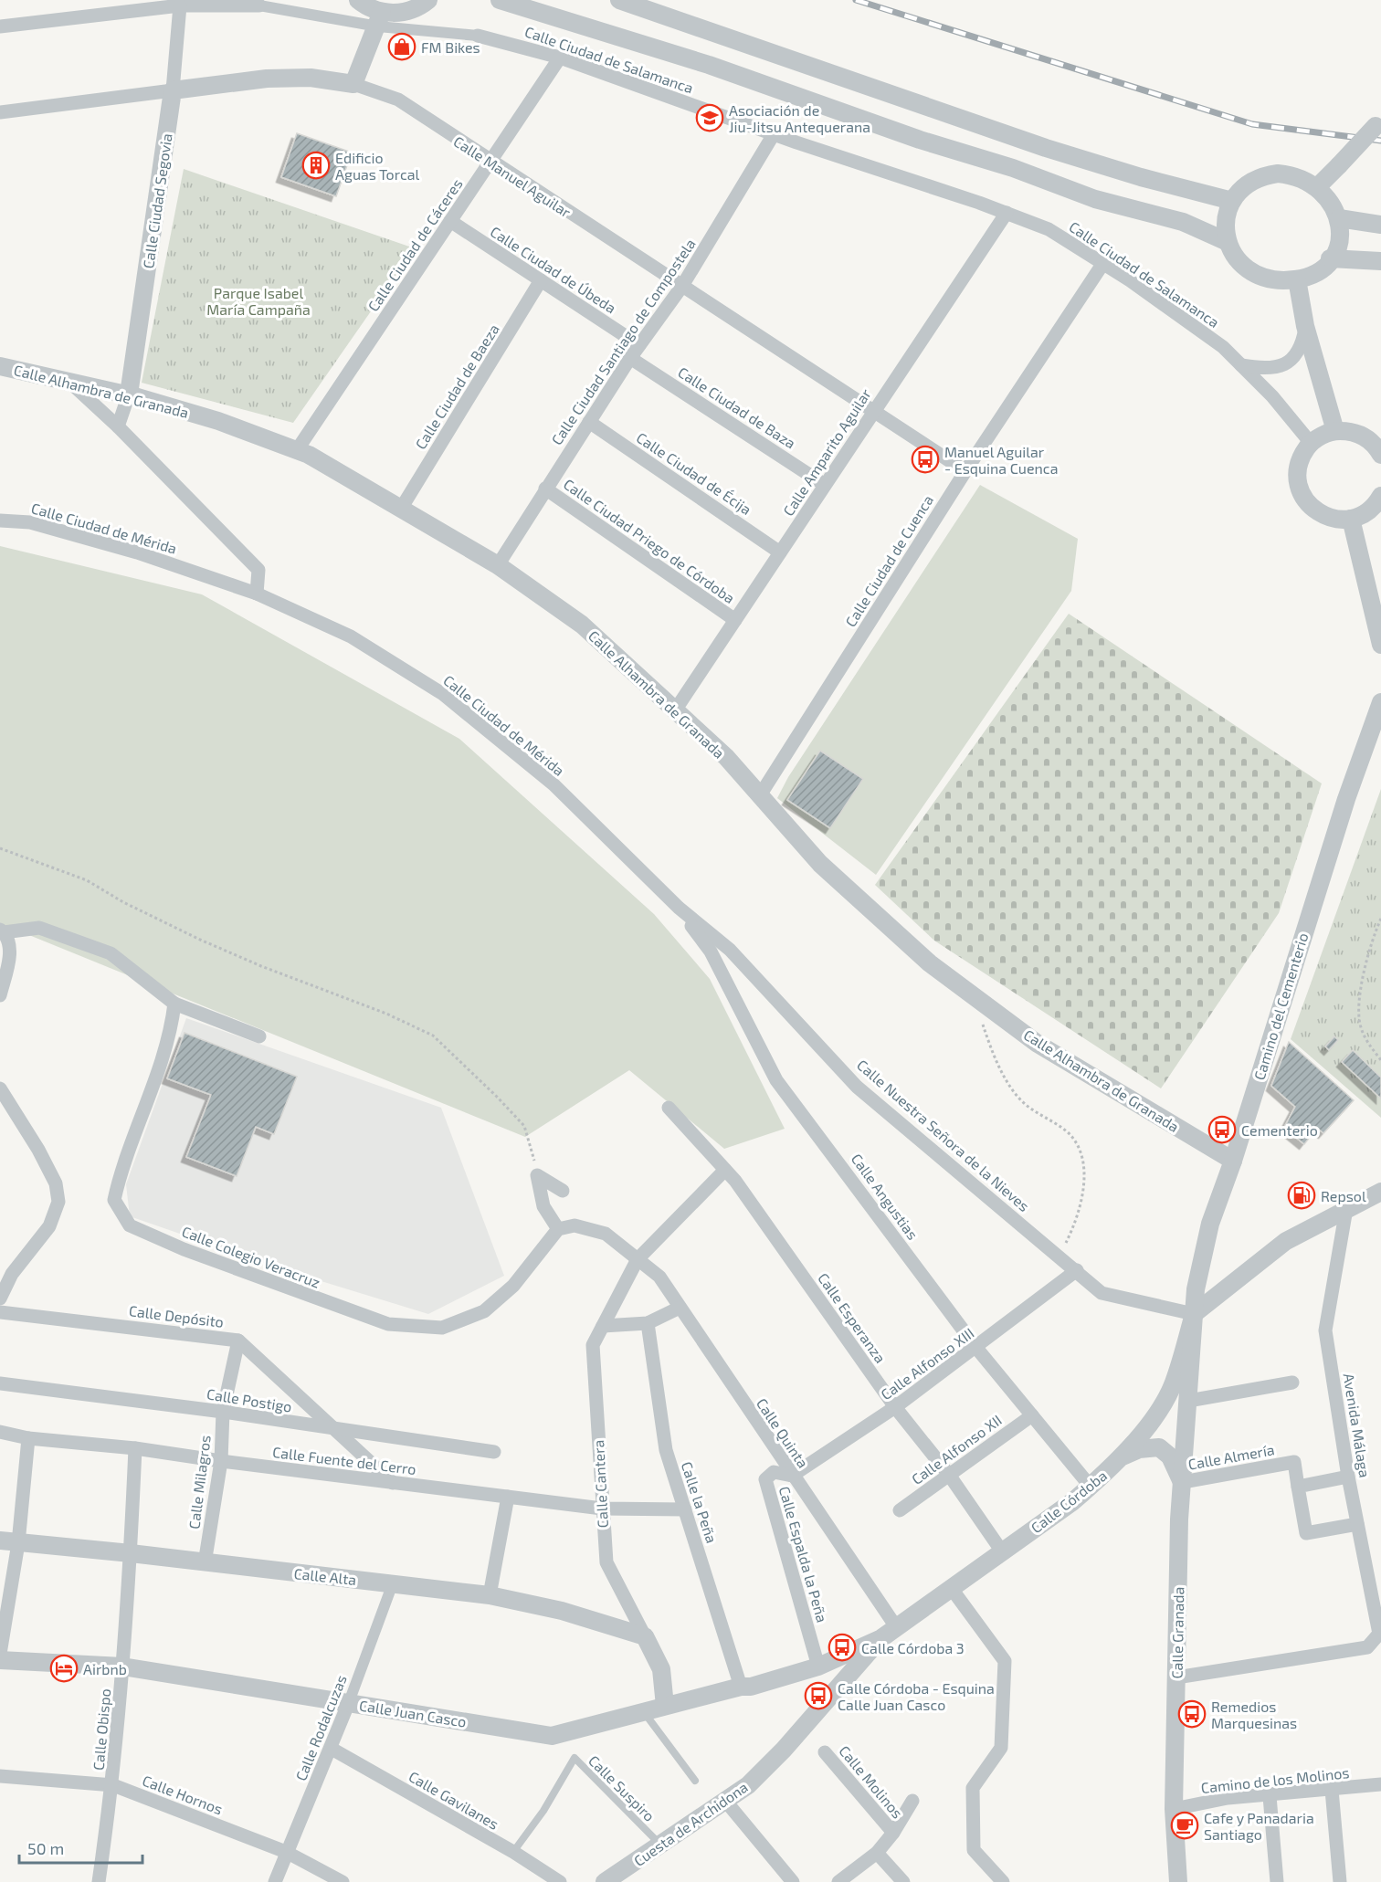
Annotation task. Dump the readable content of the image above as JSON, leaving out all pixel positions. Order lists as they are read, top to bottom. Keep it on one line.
{"streets":{"street":["Calle Ciudad de Salamanca","Calle Manuel Aguilar","Calle Ciudad Segovia","Calle Ciudad de Cáceres","Calle Ciudad de Úbeda","Calle Ciudad Santiago de Compostela","Calle Ciudad de Baeza","Calle Alhambra de Granada","Calle Ciudad de Baza","Calle Amparito Aguilar","Calle Ciudad de Écija","Calle Ciudad de Mérida","Calle Ciudad Priego de Córdoba","Calle Ciudad de Cuenca","Camino del Cementerio","Calle Nuestra Señora de la Nieves","Calle Angustias","Calle Colegio Veracruz","Calle Depósito","Calle Esperanza","Calle Alfonso XIII","Calle Postigo","Avenida Málaga","Calle Quinta","Calle Alfonso XII","Calle Almería","Calle Fuente del Cerro","Calle Milagros","Calle Cantera","Calle Córdoba","Calle la Peña","Calle Espalda la Peña","Calle Alta","Calle Granada","Calle Juan Casco","Calle Rodalcuzas","Calle Obispo","Camino de los Molinos","Calle Molinos","Calle Hornos","Calle Gavilanes","Cuesta de Archidona"],"lane":["Calle Suspiro"]},"crossings":[["Calle Ciudad de Salamanca","Calle Ciudad Segovia"],["Calle Ciudad de Salamanca","Calle Ciudad de Cáceres"],["Calle Ciudad de Salamanca","Calle Ciudad Santiago de Compostela"],["Calle Ciudad de Salamanca","Calle Amparito Aguilar"],["Calle Ciudad de Salamanca","Calle Ciudad de Cuenca"],["Calle Manuel Aguilar","Calle Ciudad Segovia"],["Calle Manuel Aguilar","Calle Ciudad de Cáceres"],["Calle Manuel Aguilar","Calle Ciudad Santiago de Compostela"],["Calle Manuel Aguilar","Calle Amparito Aguilar"],["Calle Manuel Aguilar","Calle Ciudad de Cuenca"],["Calle Ciudad Segovia","Calle Alhambra de Granada"],["Calle Ciudad de Cáceres","Calle Ciudad de Úbeda"],["Calle Ciudad de Cáceres","Calle Alhambra de Granada"],["Calle Ciudad de Úbeda","Calle Ciudad Santiago de Compostela"],["Calle Ciudad de Úbeda","Calle Ciudad de Baeza"],["Calle Ciudad Santiago de Compostela","Calle Alhambra de Granada"],["Calle Ciudad Santiago de Compostela","Calle Ciudad de Baza"],["Calle Ciudad Santiago de Compostela","Calle Ciudad de Écija"],["Calle Ciudad Santiago de Compostela","Calle Ciudad Priego de Córdoba"],["Calle Ciudad de Baeza","Calle Alhambra de Granada"],["Calle Alhambra de Granada","Calle Amparito Aguilar"],["Calle Alhambra de Granada","Calle Ciudad de Cuenca"],["Calle Alhambra de Granada","Camino del Cementerio"],["Calle Ciudad de Baza","Calle Amparito Aguilar"],["Calle Amparito Aguilar","Calle Ciudad de Écija"],["Calle Amparito Aguilar","Calle Ciudad Priego de Córdoba"],["Calle Ciudad de Mérida","Calle Nuestra Señora de la Nieves"],["Calle Ciudad de Mérida","Calle Angustias"],["Camino del Cementerio","Calle Nuestra Señora de la Nieves"],["Camino del Cementerio","Calle Córdoba"],["Camino del Cementerio","Calle Granada"],["Calle Nuestra Señora de la Nieves","Calle Angustias"],["Calle Nuestra Señora de la Nieves","Calle Alfonso XIII"],["Calle Nuestra Señora de la Nieves","Calle Córdoba"],["Calle Nuestra Señora de la Nieves","Calle Granada"],["Calle Angustias","Calle Alfonso XIII"],["Calle Angustias","Calle Alfonso XII"],["Calle Angustias","Calle Córdoba"],["Calle Depósito","Calle Postigo"],["Calle Depósito","Calle Fuente del Cerro"],["Calle Depósito","Calle Milagros"],["Calle Esperanza","Calle Alfonso XIII"],["Calle Esperanza","Calle Alfonso XII"],["Calle Esperanza","Calle Cantera"],["Calle Esperanza","Calle Córdoba"],["Calle Alfonso XIII","Calle Quinta"],["Calle Alfonso XIII","Calle Espalda la Peña"],["Calle Postigo","Calle Milagros"],["Avenida Málaga","Calle Granada"],["Calle Quinta","Calle Cantera"],["Calle Quinta","Calle Córdoba"],["Calle Quinta","Calle Espalda la Peña"],["Calle Quinta","Calle Juan Casco"],["Calle Quinta","Cuesta de Archidona"],["Calle Almería","Calle Granada"],["Calle Fuente del Cerro","Calle Milagros"],["Calle Fuente del Cerro","Calle Cantera"],["Calle Fuente del Cerro","Calle la Peña"],["Calle Fuente del Cerro","Calle Obispo"],["Calle Milagros","Calle Alta"],["Calle Cantera","Calle Alta"],["Calle Cantera","Calle Juan Casco"],["Calle Córdoba","Calle Granada"],["Calle Córdoba","Calle Juan Casco"],["Calle Córdoba","Cuesta de Archidona"],["Calle la Peña","Calle Juan Casco"],["Calle Espalda la Peña","Calle Juan Casco"],["Calle Alta","Calle Rodalcuzas"],["Calle Alta","Calle Obispo"],["Calle Granada","Camino de los Molinos"],["Calle Juan Casco","Calle Rodalcuzas"],["Calle Juan Casco","Calle Obispo"],["Calle Juan Casco","Cuesta de Archidona"],["Calle Rodalcuzas","Calle Hornos"],["Calle Rodalcuzas","Calle Gavilanes"],["Calle Obispo","Calle Hornos"],["Calle Suspiro","Calle Gavilanes"],["Calle Suspiro","Cuesta de Archidona"]],"parks":["Parque Isabel María Campaña"],"places":{"shop":["FM Bikes"],"school or university":["Asociación de Jiu-Jitsu Antequerana"],"building":["Edificio Aguas Torcal"],"bus stop":["Manuel Aguilar - Esquina Cuenca","Cementerio","Calle Córdoba 3","Calle Córdoba - Esquina Calle Juan Casco","Remedios Marquesinas"],"fuel station":["Repsol"],"hotel":["Airbnb"],"cafe":["Cafe y Panadaria Santiago"]},"scale_bar":"50 m"}
